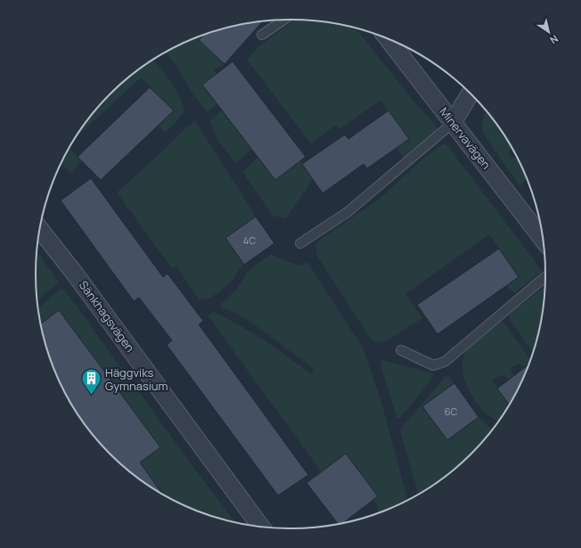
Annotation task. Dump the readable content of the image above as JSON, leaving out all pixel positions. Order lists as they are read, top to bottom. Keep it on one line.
{"streets":{"street":["Minervavägen","Sänkhagsvägen"]},"places":{"building":["Häggviks Gymnasium"]},"house_numbers":["4C","6C"],"north":"bottom right"}
